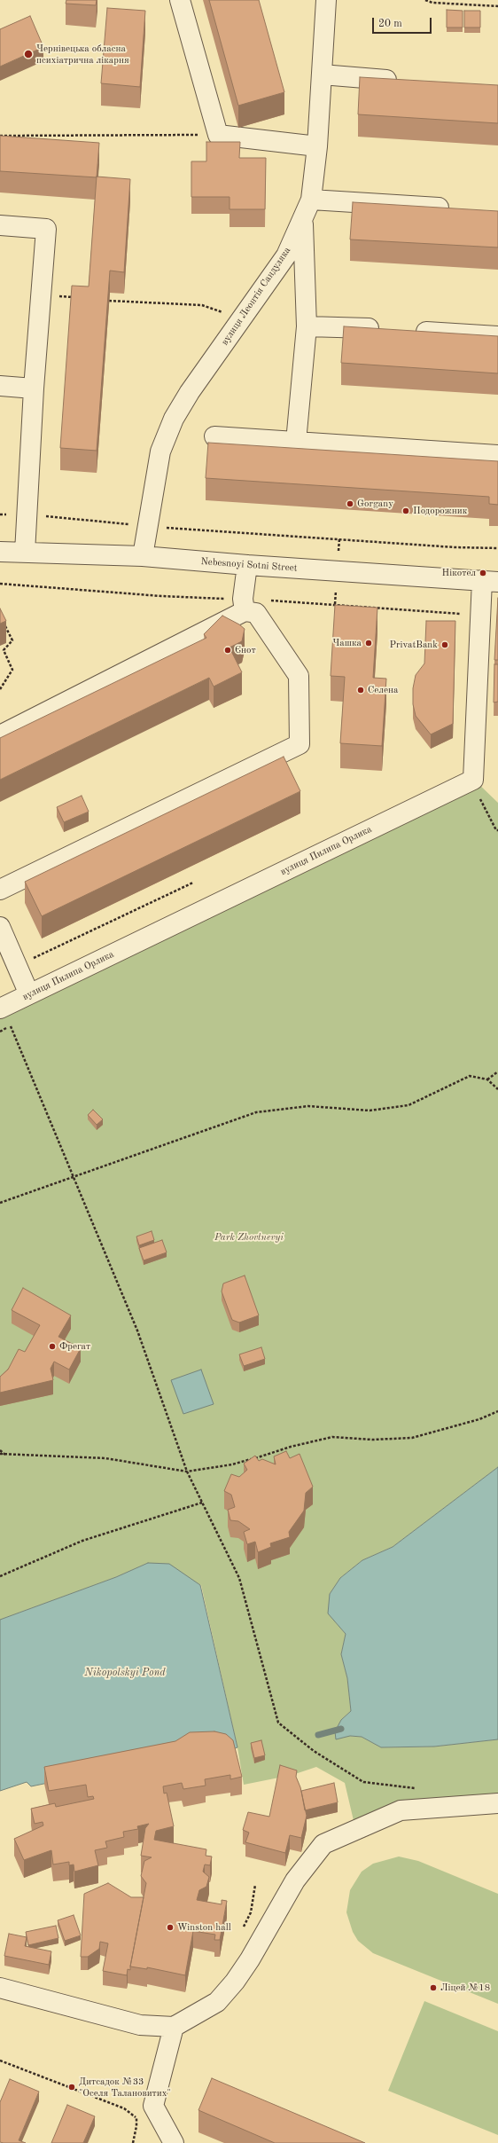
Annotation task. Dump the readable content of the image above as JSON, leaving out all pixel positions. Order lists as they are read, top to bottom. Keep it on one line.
{"streets":{"street":["вулиця Леонтія Сандуляка","Nebesnoyi Sotni Street","вулиця Пилипа Орлика"]},"crossings":[["вулиця Леонтія Сандуляка","Nebesnoyi Sotni Street"],["Nebesnoyi Sotni Street","вулиця Пилипа Орлика"]],"water":["Nikopolskyi Pond"],"parks":["Park Zhovtnevyi"],"places":["Чернівецька обласна психіатрична лікарня","Gorgany","Подорожник","Нікотел","Чашка","PrivatBank","Єнот","Селена","Фрегат","Winston hall","Ліцей №18","Дитсадок №33 \"Оселя Талановитих\""],"scale_bar":"20 m"}
